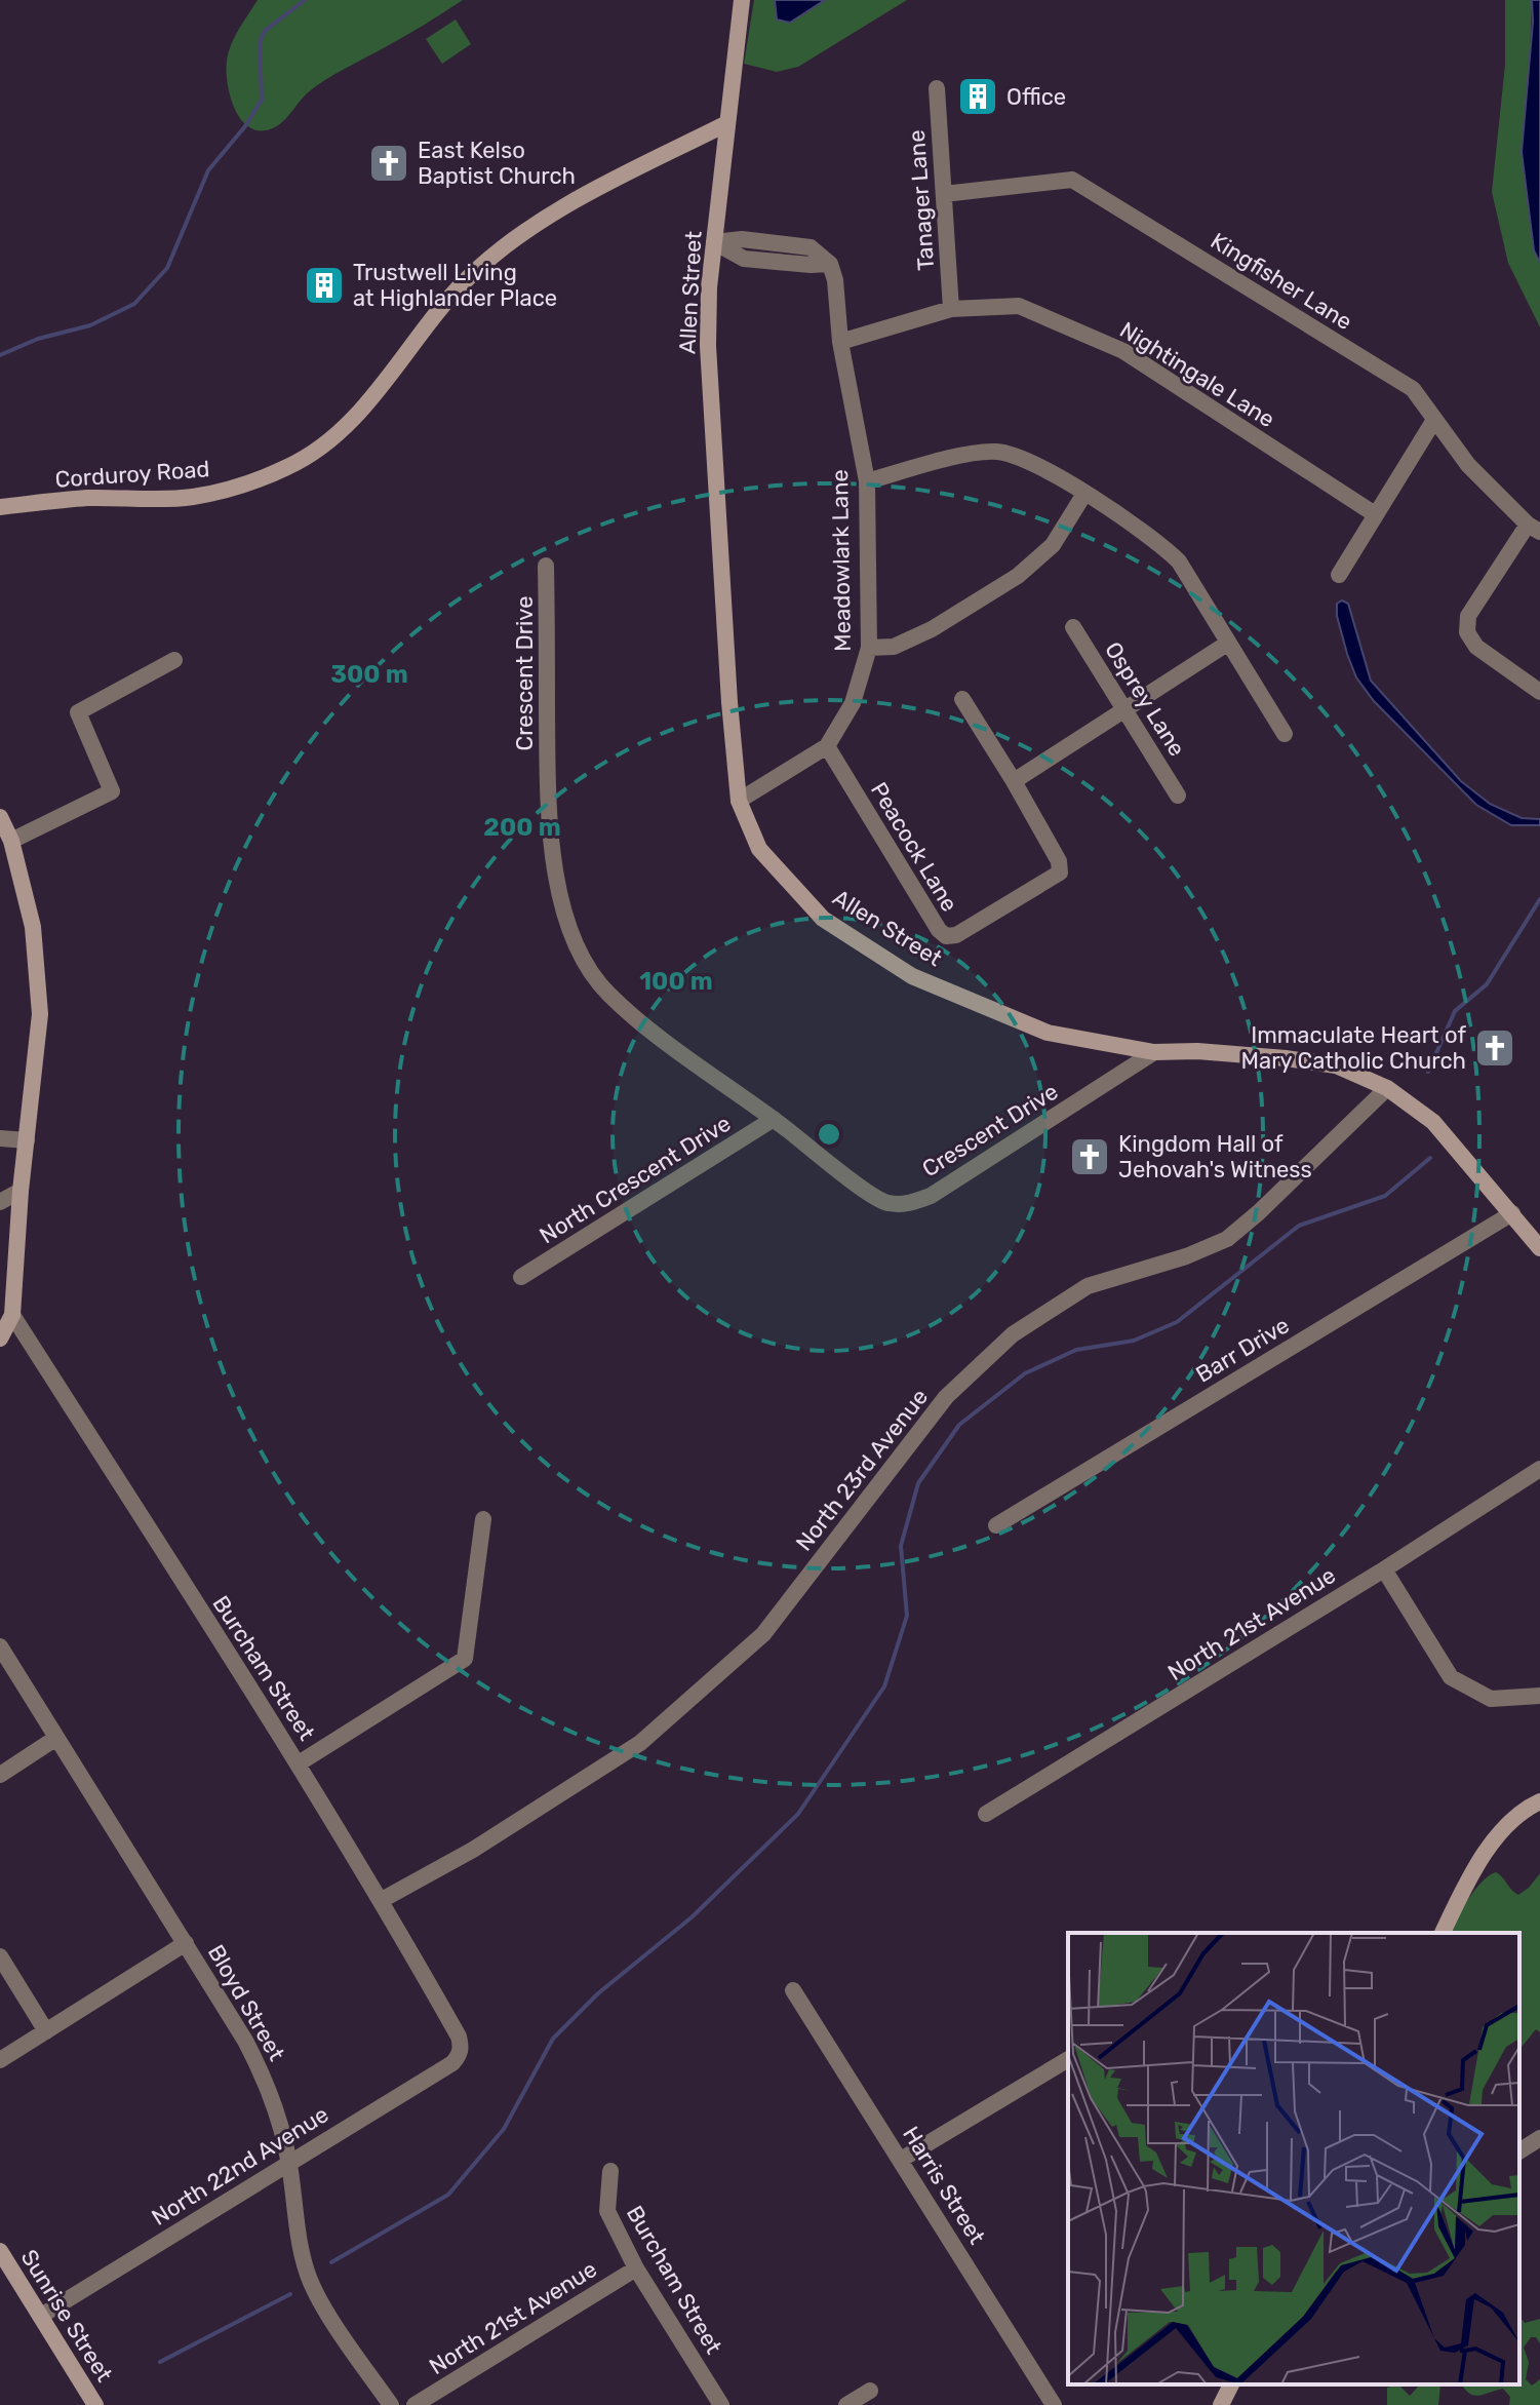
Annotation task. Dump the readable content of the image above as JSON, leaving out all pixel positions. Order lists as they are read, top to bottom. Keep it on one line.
{"streets":{"street":["Tanager Lane","Kingfisher Lane","Allen Street","Nightingale Lane","Corduroy Road","Meadowlark Lane","Crescent Drive","Osprey Lane","Peacock Lane","North Crescent Drive","Barr Drive","North 23rd Avenue","North 21st Avenue","Burcham Street","Bloyd Street","North 22nd Avenue","Harris Street","Sunrise Street"]},"crossings":[["Tanager Lane","Kingfisher Lane"],["Tanager Lane","Nightingale Lane"],["Allen Street","Corduroy Road"],["Allen Street","Meadowlark Lane"],["Allen Street","Crescent Drive"],["Allen Street","Barr Drive"],["Allen Street","North 23rd Avenue"],["Nightingale Lane","Meadowlark Lane"],["Meadowlark Lane","Peacock Lane"],["Crescent Drive","North Crescent Drive"],["North 23rd Avenue","Burcham Street"],["North 21st Avenue","Burcham Street"],["Burcham Street","North 22nd Avenue"],["Bloyd Street","North 22nd Avenue"],["North 22nd Avenue","Sunrise Street"]],"places":{"building":["Office","Trustwell Living at Highlander Place"],"church":["East Kelso Baptist Church","Immaculate Heart of Mary Catholic Church","Kingdom Hall of Jehovah's Witness"]},"rings":["300 m","200 m","100 m"]}
